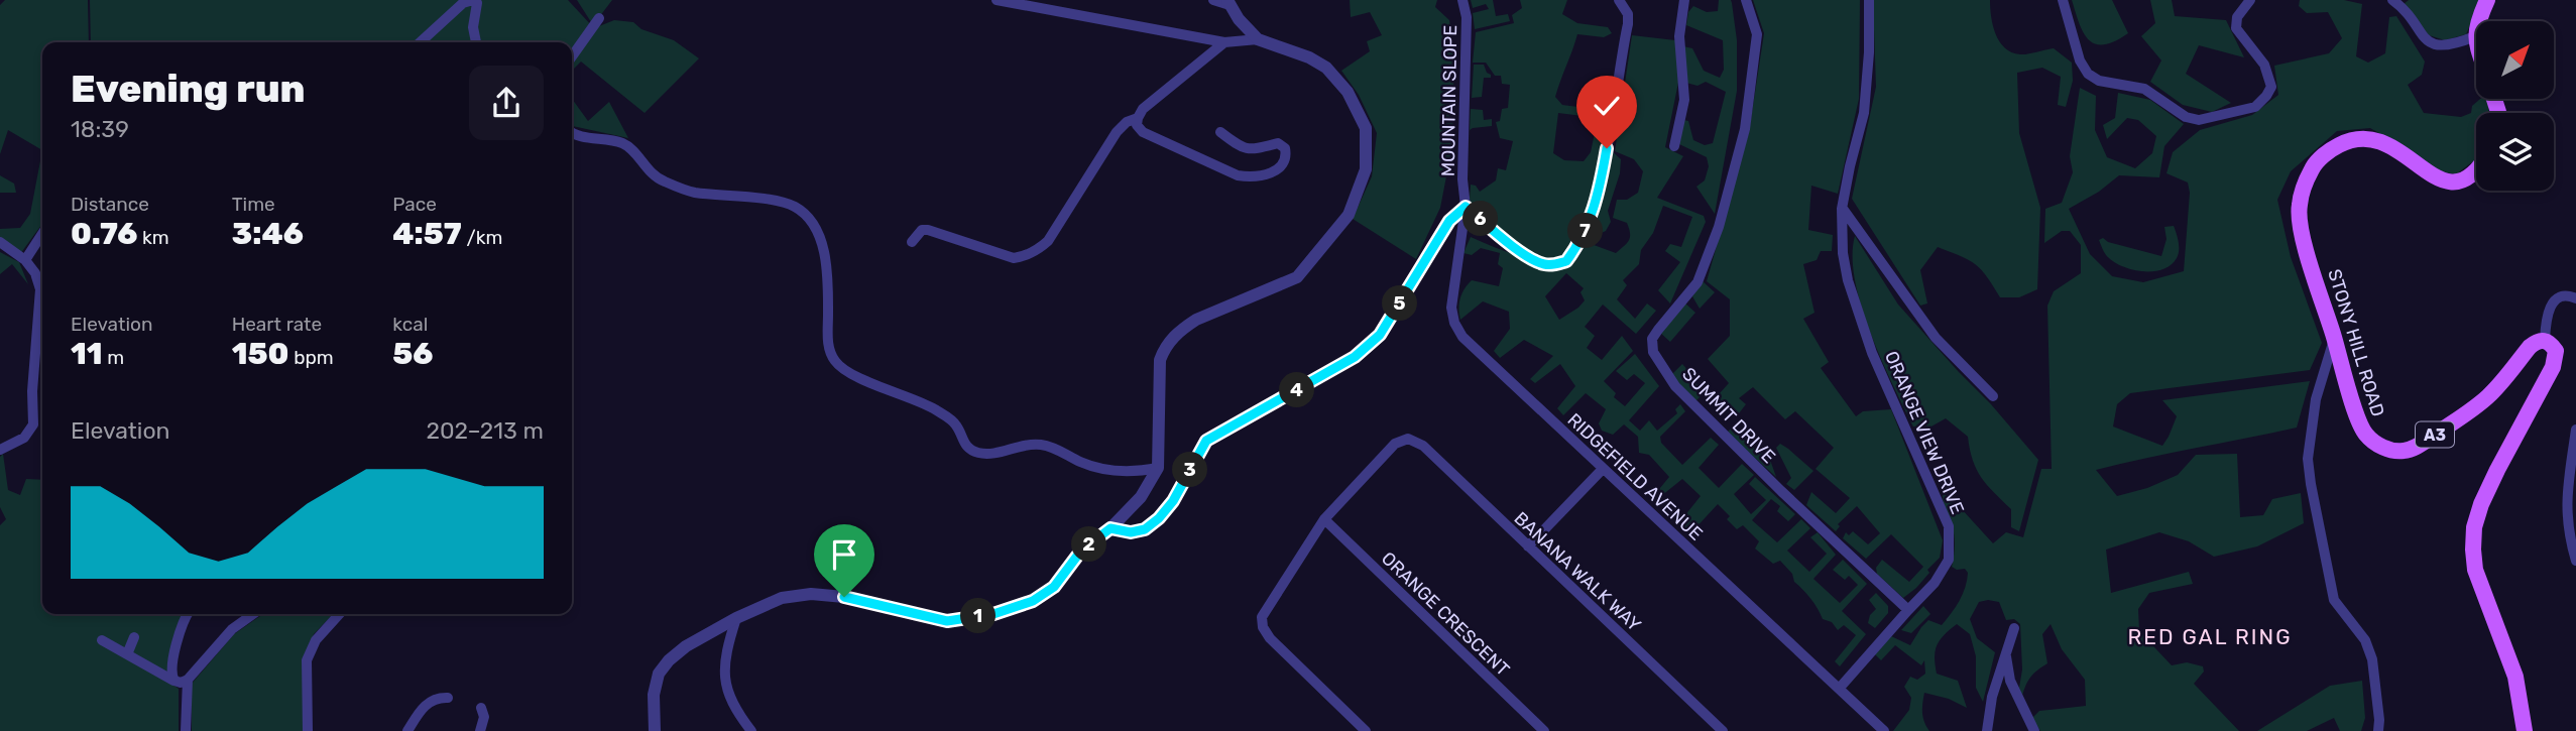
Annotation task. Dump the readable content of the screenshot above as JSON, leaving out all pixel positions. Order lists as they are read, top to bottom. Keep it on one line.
{"streets":{"main road":["STONY HILL ROAD","A3"],"street":["MOUNTAIN SLOPE","SUMMIT DRIVE","ORANGE VIEW DRIVE","RIDGEFIELD AVENUE","BANANA WALK WAY","ORANGE CRESCENT"]},"crossings":[["MOUNTAIN SLOPE","RIDGEFIELD AVENUE"],["SUMMIT DRIVE","ORANGE VIEW DRIVE"],["ORANGE VIEW DRIVE","RIDGEFIELD AVENUE"],["BANANA WALK WAY","ORANGE CRESCENT"]],"districts":["RED GAL RING"],"north":"top right","page":{"heading":["Evening run","18:39"],"stats":[["Distance","0.76 km"],["Time","3:46"],["Pace","4:57 /km"],["Elevation","11 m"],["Heart rate","150 bpm"],["kcal","56"]],"pins":["6","7","5","4","3","2","1"],"chart":["Elevation","202–213 m"]}}
